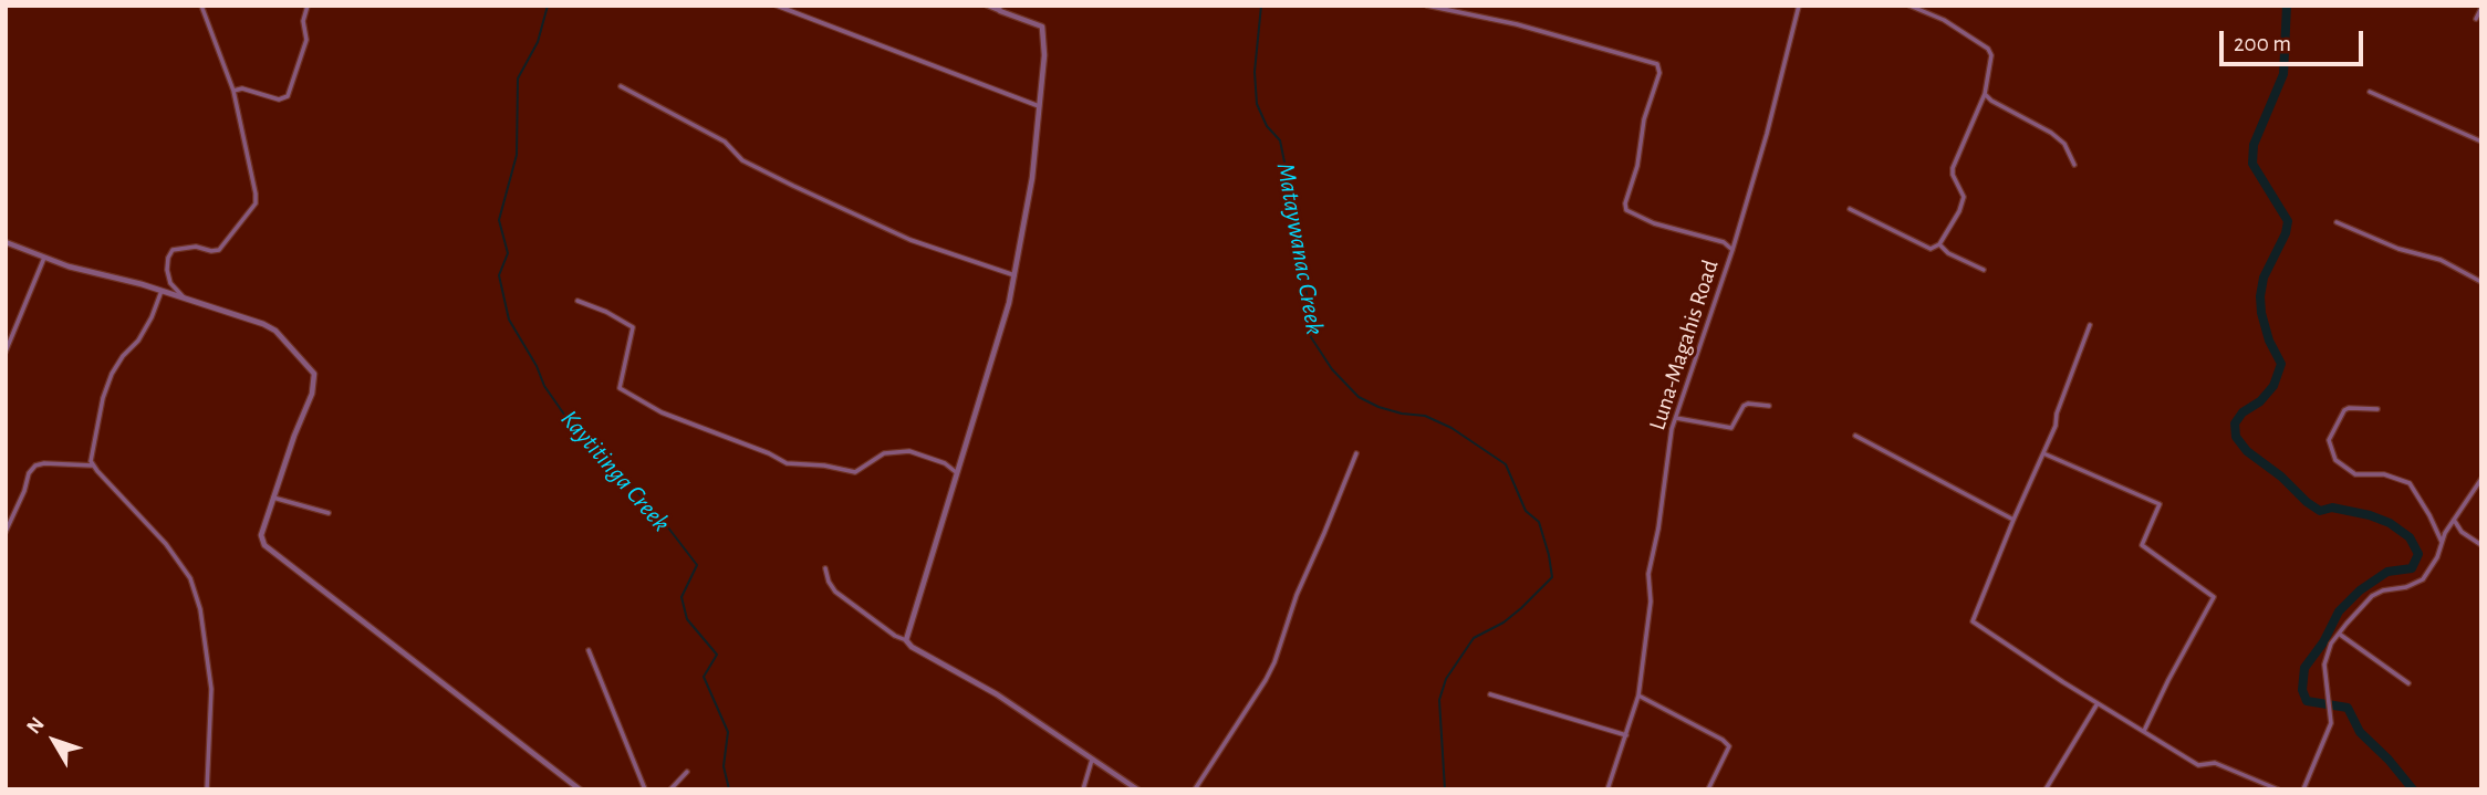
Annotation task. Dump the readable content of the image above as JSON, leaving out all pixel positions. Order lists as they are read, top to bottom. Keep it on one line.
{"streets":{"street":["Luna-Magahis Road"]},"water":["Mataywanac Creek","Kaytitinga Creek"],"scale_bar":"200 m","north":"top left"}
